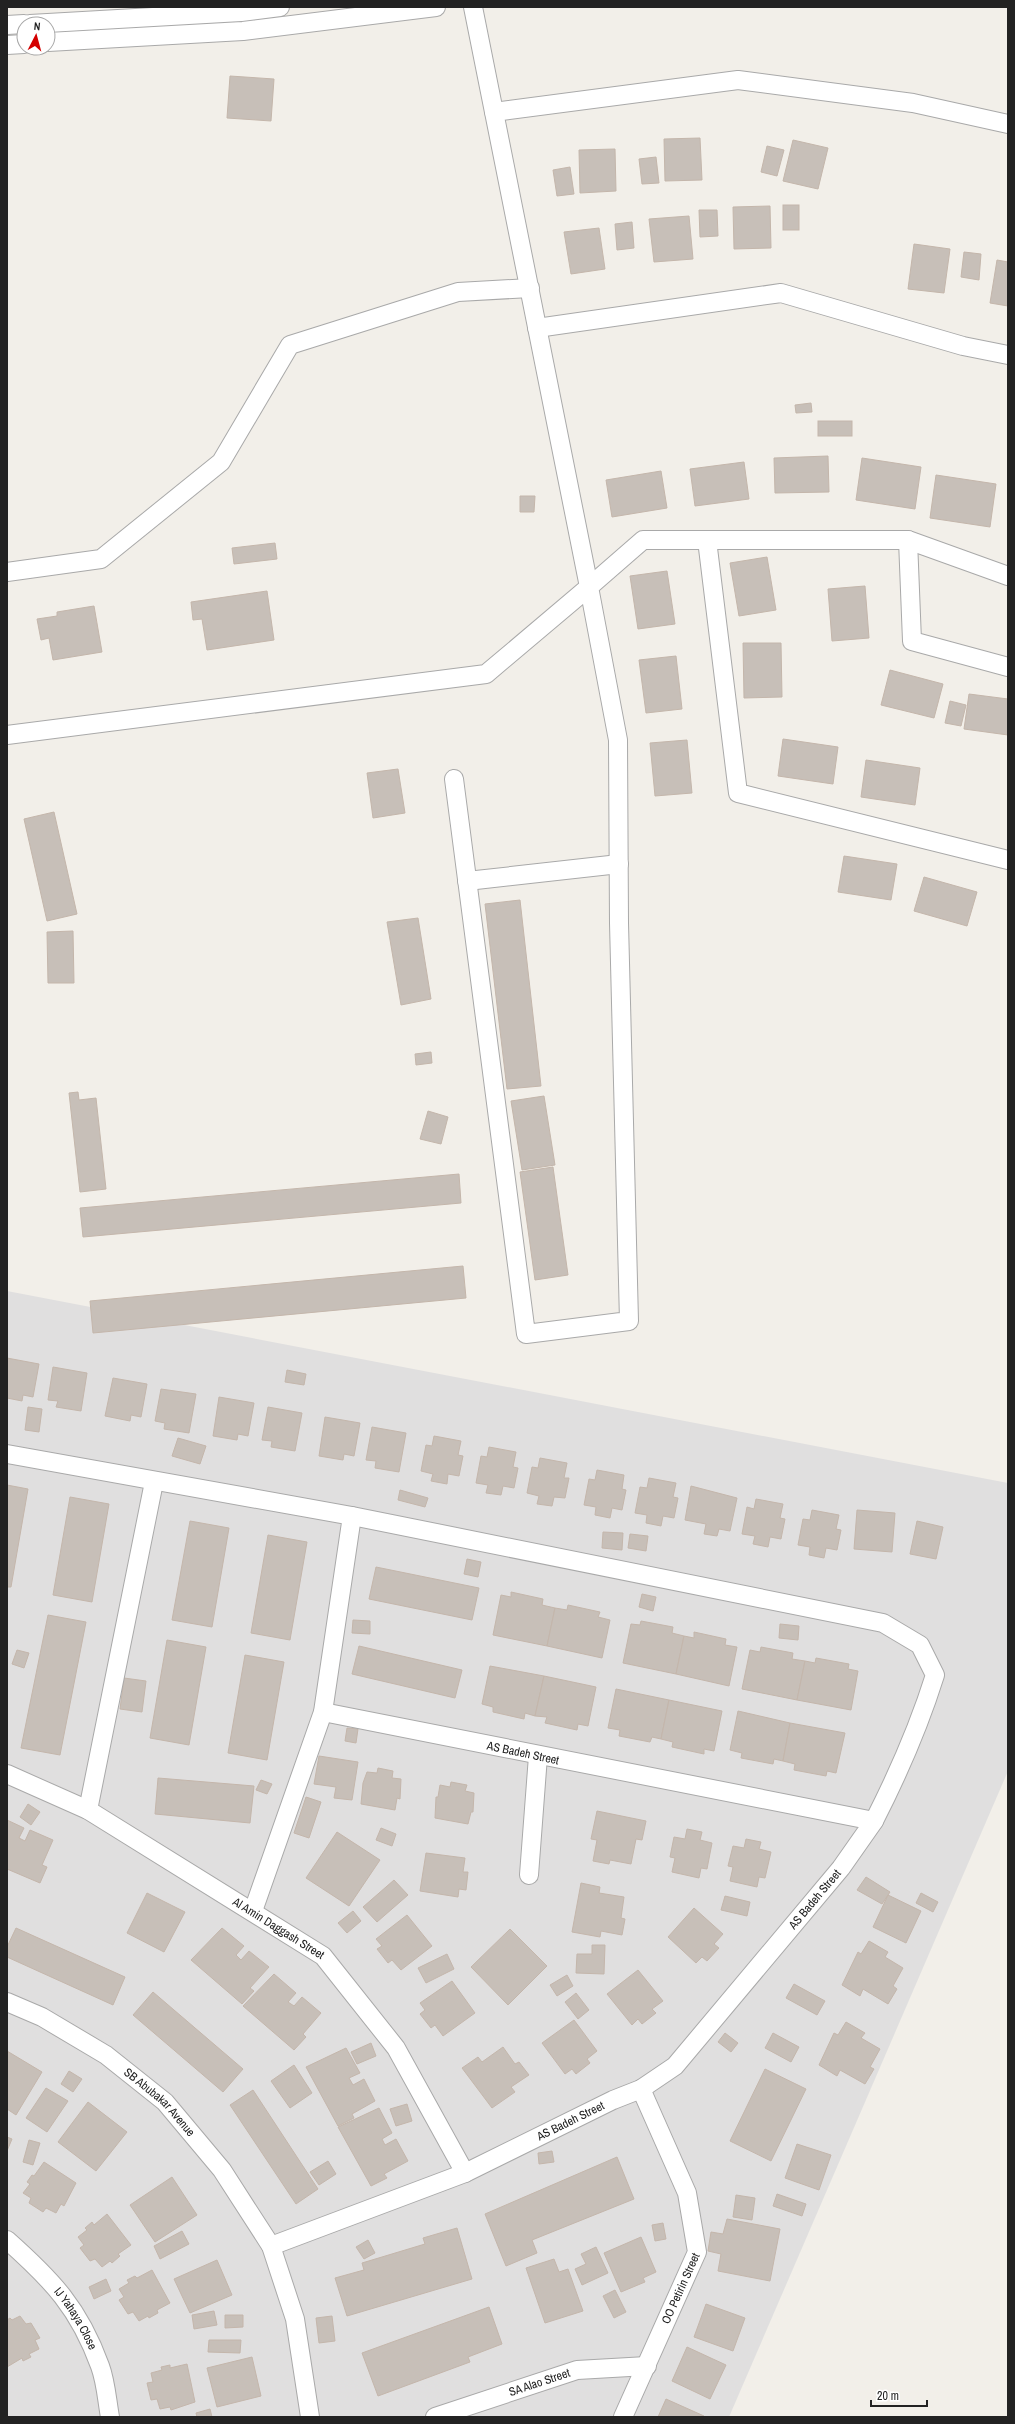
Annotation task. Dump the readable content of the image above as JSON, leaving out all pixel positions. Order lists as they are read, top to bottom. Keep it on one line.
{"streets":{"street":["AS Badeh Street","Al Amin Daggash Street","SB Abubakar Avenue","OO Petirin Street","IJ Yahaya Close","SA Alao Street"]},"crossings":[["AS Badeh Street","Al Amin Daggash Street"],["AS Badeh Street","SB Abubakar Avenue"],["AS Badeh Street","OO Petirin Street"],["OO Petirin Street","SA Alao Street"]],"scale_bar":"20 m","north":"top"}
